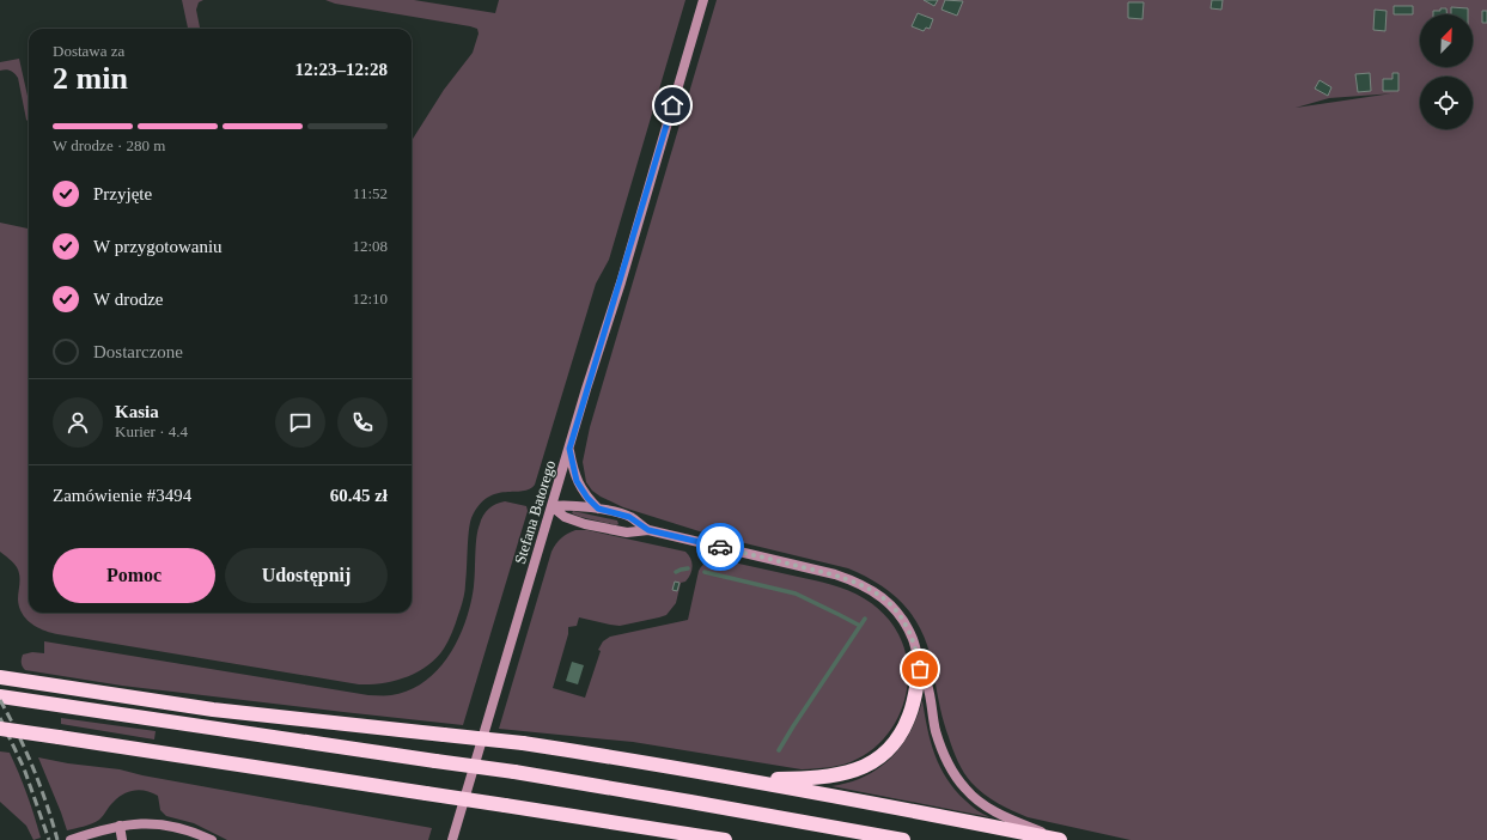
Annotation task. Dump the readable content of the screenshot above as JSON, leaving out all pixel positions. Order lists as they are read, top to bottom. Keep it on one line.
{"streets":{"street":["Stefana Batorego"]},"north":"top right","page":{"heading":["2 min","Dostawa za","12:23–12:28"],"panel":["Kasia","Kurier · 4.4","Zamówienie #3494","60.45 zł"],"bar":"W drodze · 280 m","list":[["Przyjęte","11:52"],["W przygotowaniu","12:08"],["W drodze","12:10"],"Dostarczone"],"buttons":["Pomoc","Udostępnij"]}}
